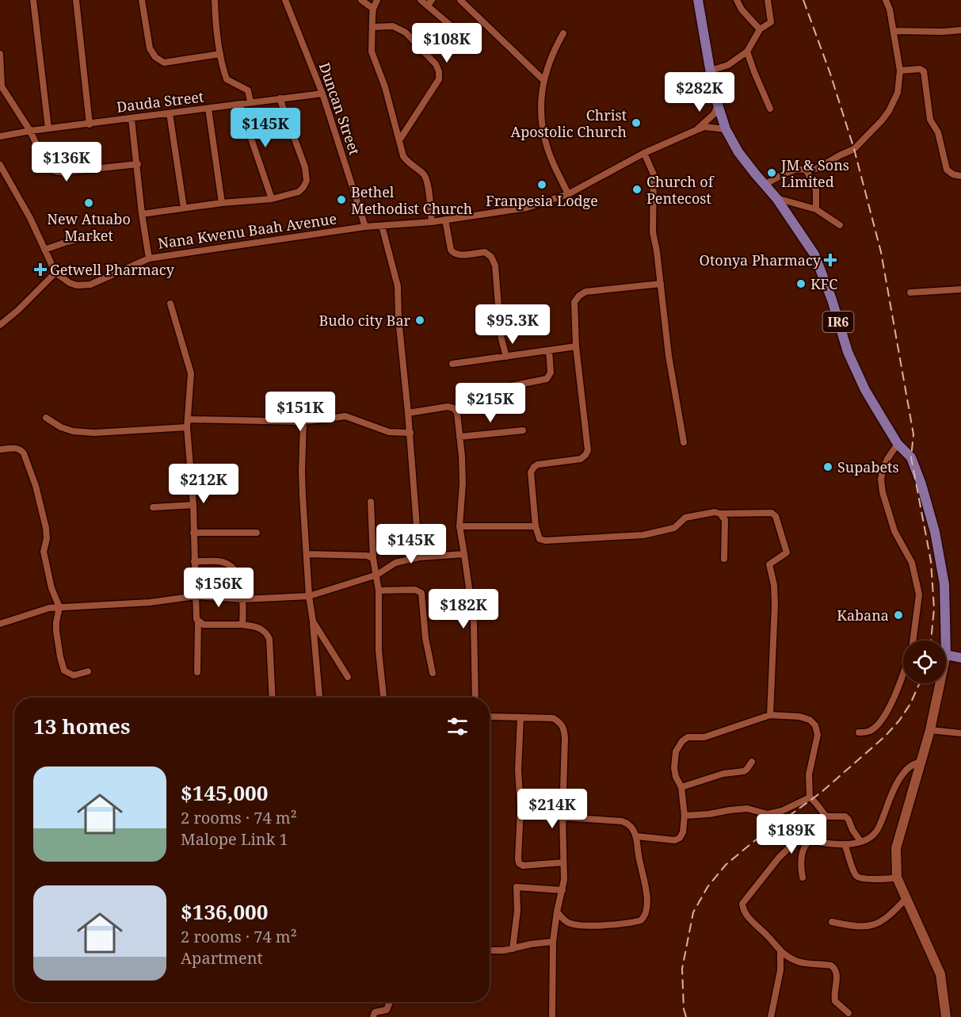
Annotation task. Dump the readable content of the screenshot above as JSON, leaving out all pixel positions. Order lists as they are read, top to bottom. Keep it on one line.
{"streets":{"main road":["IR6"],"street":["Dauda Street","Duncan Street","Nana Kwenu Baah Avenue"]},"crossings":[["Dauda Street","Duncan Street"],["Duncan Street","Nana Kwenu Baah Avenue"],["Nana Kwenu Baah Avenue","IR6"]],"places":{"other":["Christ Apostolic Church","JM & Sons Limited","Franpesia Lodge","Church of Pentecost","Bethel Methodist Church","New Atuabo Market","KFC","Budo city Bar","Supabets","Kabana"],"health":["Otonya Pharmacy","Getwell Pharmacy"]},"page":{"price":["$108K","$282K","$145K","$136K","$95.3K","$215K","$151K","$212K","$145K","$156K","$182K","$214K","$189K"],"heading":"13 homes","list":[{"name":"$145,000","note":"2 rooms · 74 m² · Malope Link 1"},{"name":"$136,000","note":"2 rooms · 74 m² · Apartment"}]}}
